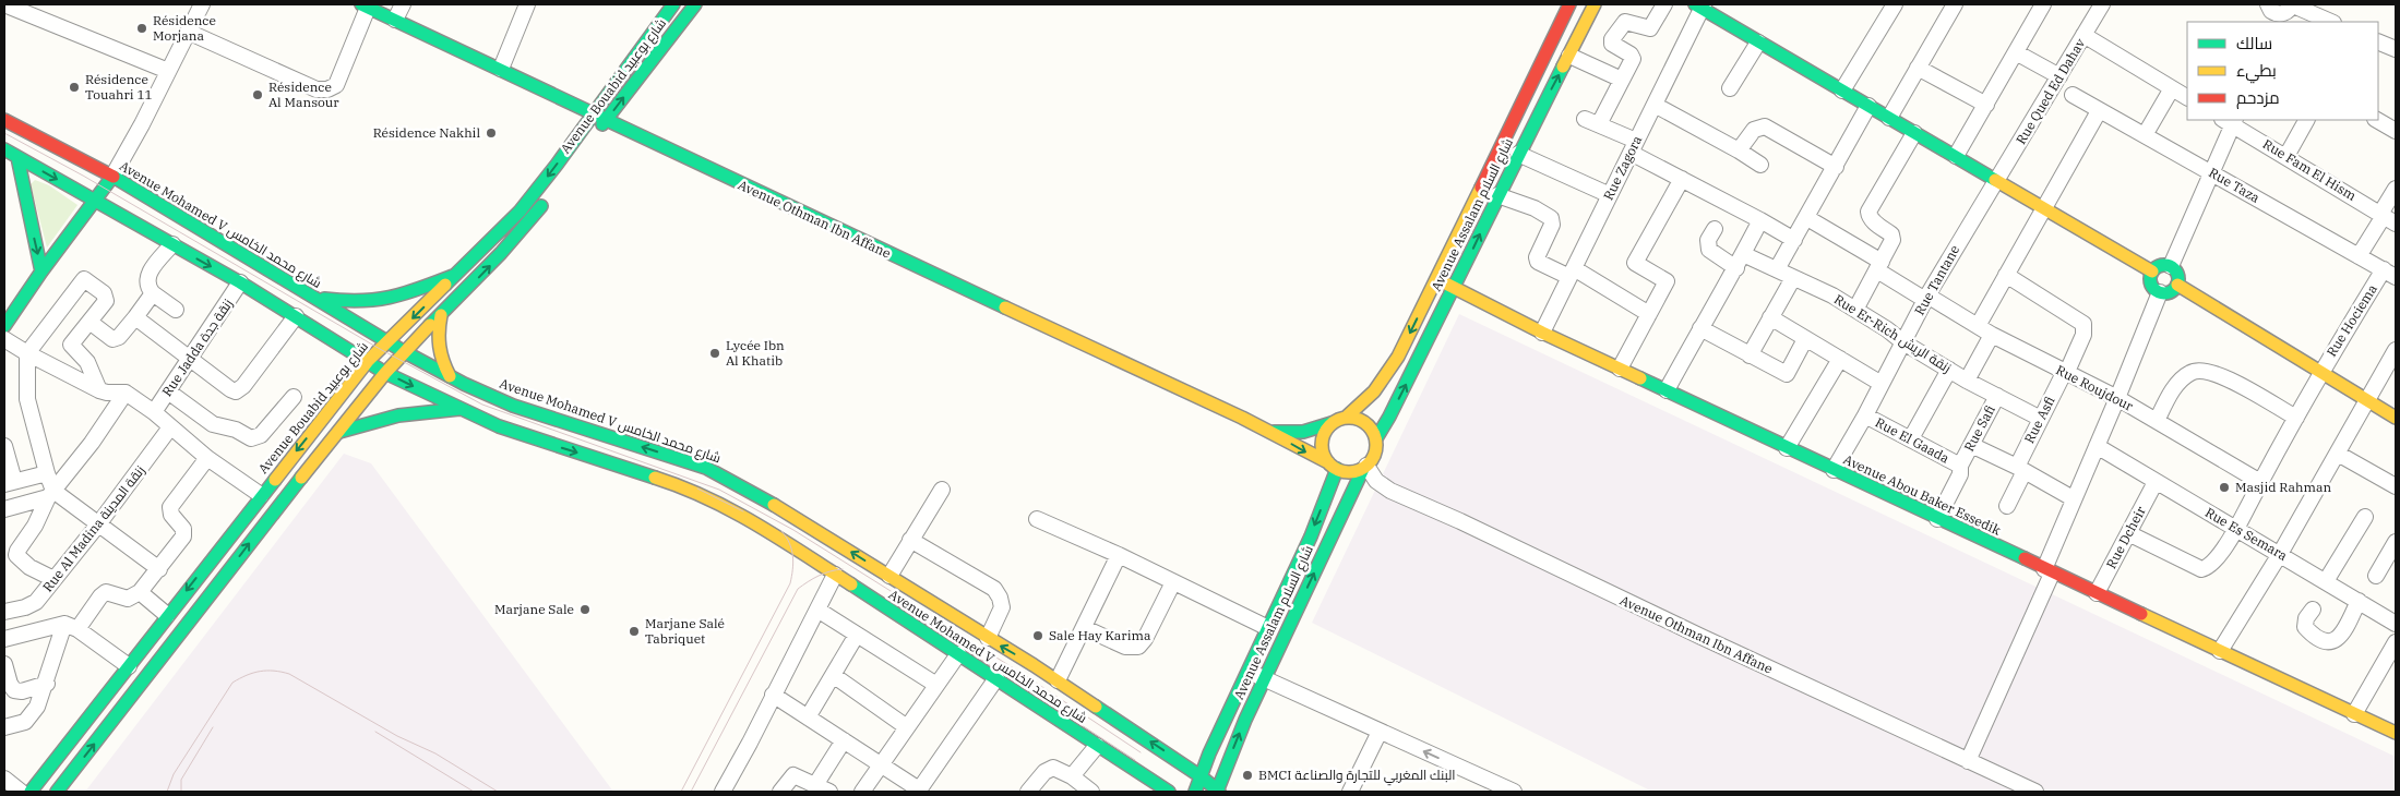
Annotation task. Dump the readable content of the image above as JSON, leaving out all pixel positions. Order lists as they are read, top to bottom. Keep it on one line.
{"streets":{"street":["Avenue Bouabid شارع بوعبيد","Rue Qued Ed Dahav","Rue Zagora","Rue Fam El Hism","Rue Taza","Avenue Assalam شارع السلام","Avenue Othman Ibn Affane","Avenue Mohamed V شارع محمد الخامس","Rue Tantane","Rue Hociema","Rue Er-Rich زنقة الريش","Rue Jadda زنقة جدة","Rue Roujdour","Rue Asfi","Rue Safi","Rue El Gaada","Avenue Abou Baker Essedik","Rue Al Madina زنقة المدينة","Rue Es Semara","Rue Dcheir"]},"crossings":[["Avenue Bouabid شارع بوعبيد","Avenue Othman Ibn Affane"],["Avenue Bouabid شارع بوعبيد","Avenue Mohamed V شارع محمد الخامس"],["Rue Qued Ed Dahav","Rue Tantane"],["Rue Zagora","Avenue Abou Baker Essedik"],["Rue Taza","Rue Hociema"],["Avenue Assalam شارع السلام","Avenue Othman Ibn Affane"],["Avenue Assalam شارع السلام","Avenue Mohamed V شارع محمد الخامس"],["Avenue Assalam شارع السلام","Avenue Abou Baker Essedik"],["Avenue Mohamed V شارع محمد الخامس","Rue Jadda زنقة جدة"],["Rue Tantane","Rue Er-Rich زنقة الريش"],["Rue Tantane","Rue Roujdour"],["Rue Tantane","Rue El Gaada"],["Rue Tantane","Avenue Abou Baker Essedik"],["Rue Hociema","Rue Roujdour"],["Rue Hociema","Rue Es Semara"],["Rue Hociema","Rue Dcheir"],["Rue Er-Rich زنقة الريش","Rue Asfi"],["Rue Er-Rich زنقة الريش","Rue Safi"],["Rue Roujdour","Rue Asfi"],["Rue Safi","Rue El Gaada"],["Rue Safi","Avenue Abou Baker Essedik"],["Avenue Abou Baker Essedik","Rue Dcheir"],["Rue Es Semara","Rue Dcheir"]],"places":["Résidence Morjana","Résidence Touahri 11","Résidence Al Mansour","Résidence Nakhil","Lycée Ibn Al Khatib","Masjid Rahman","Marjane Sale","Marjane Salé Tabriquet","Sale Hay Karima","BMCI البنك المغربي للتجارة والصناعة"],"legend":["سالك","بطيء","مزدحم"]}
